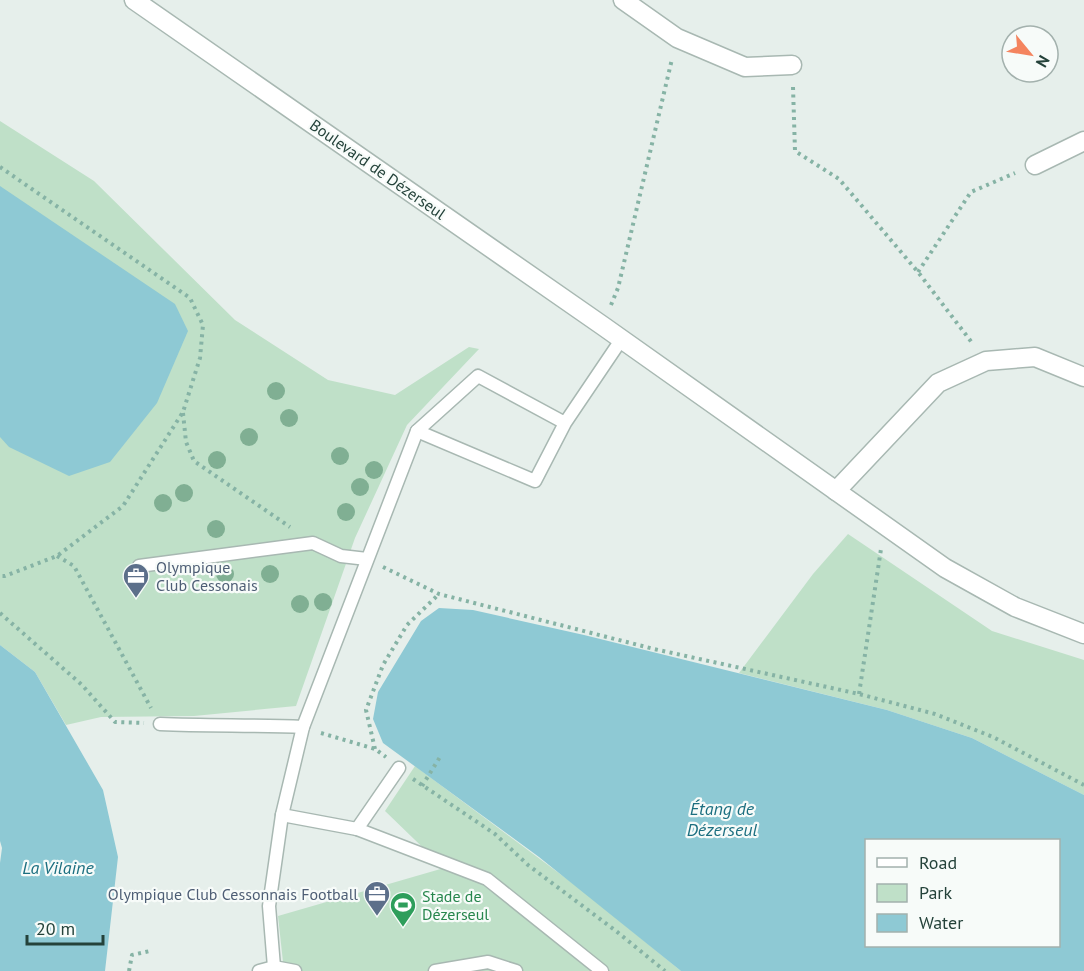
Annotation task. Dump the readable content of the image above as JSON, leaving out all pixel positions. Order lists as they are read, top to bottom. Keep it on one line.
{"streets":{"street":["Boulevard de Dézerseul"]},"water":["Étang de Dézerseul","La Vilaine"],"places":{"office":["Olympique Club Cessonais","Olympique Club Cessonnais Football"],"sports":["Stade de Dézerseul"]},"legend":["Road","Park","Water"],"scale_bar":"20 m","north":"bottom right"}
